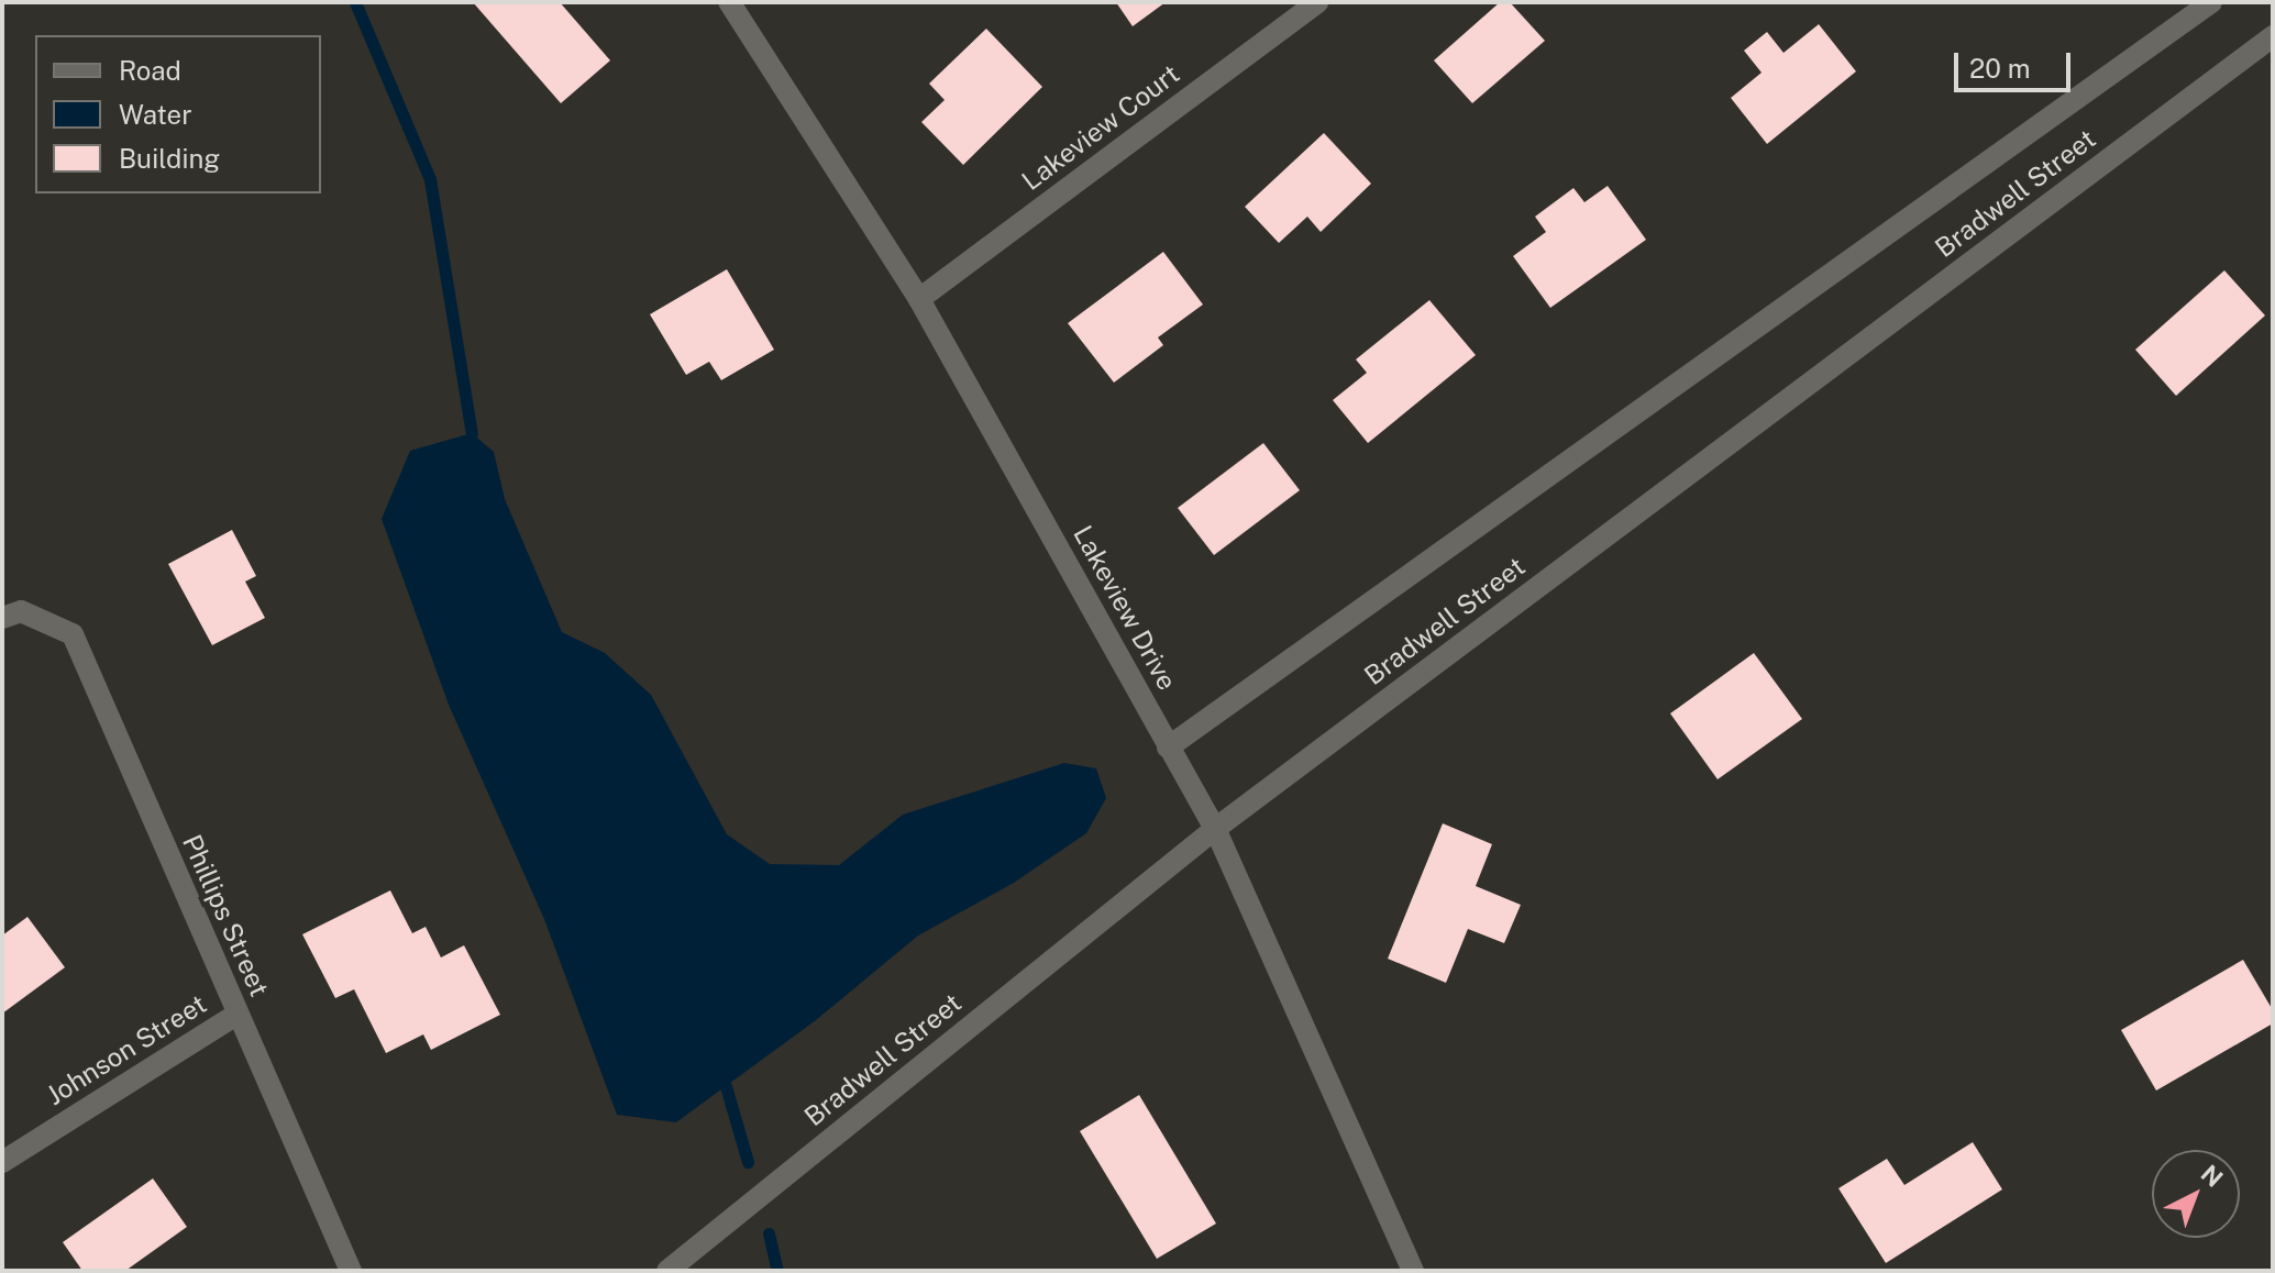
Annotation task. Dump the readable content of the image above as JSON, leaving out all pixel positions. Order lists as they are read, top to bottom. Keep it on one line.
{"streets":{"street":["Lakeview Court","Bradwell Street","Lakeview Drive","Phillips Street","Johnson Street"]},"crossings":[["Lakeview Court","Lakeview Drive"],["Bradwell Street","Lakeview Drive"],["Phillips Street","Johnson Street"]],"legend":["Road","Water","Building"],"scale_bar":"20 m","north":"top right"}
